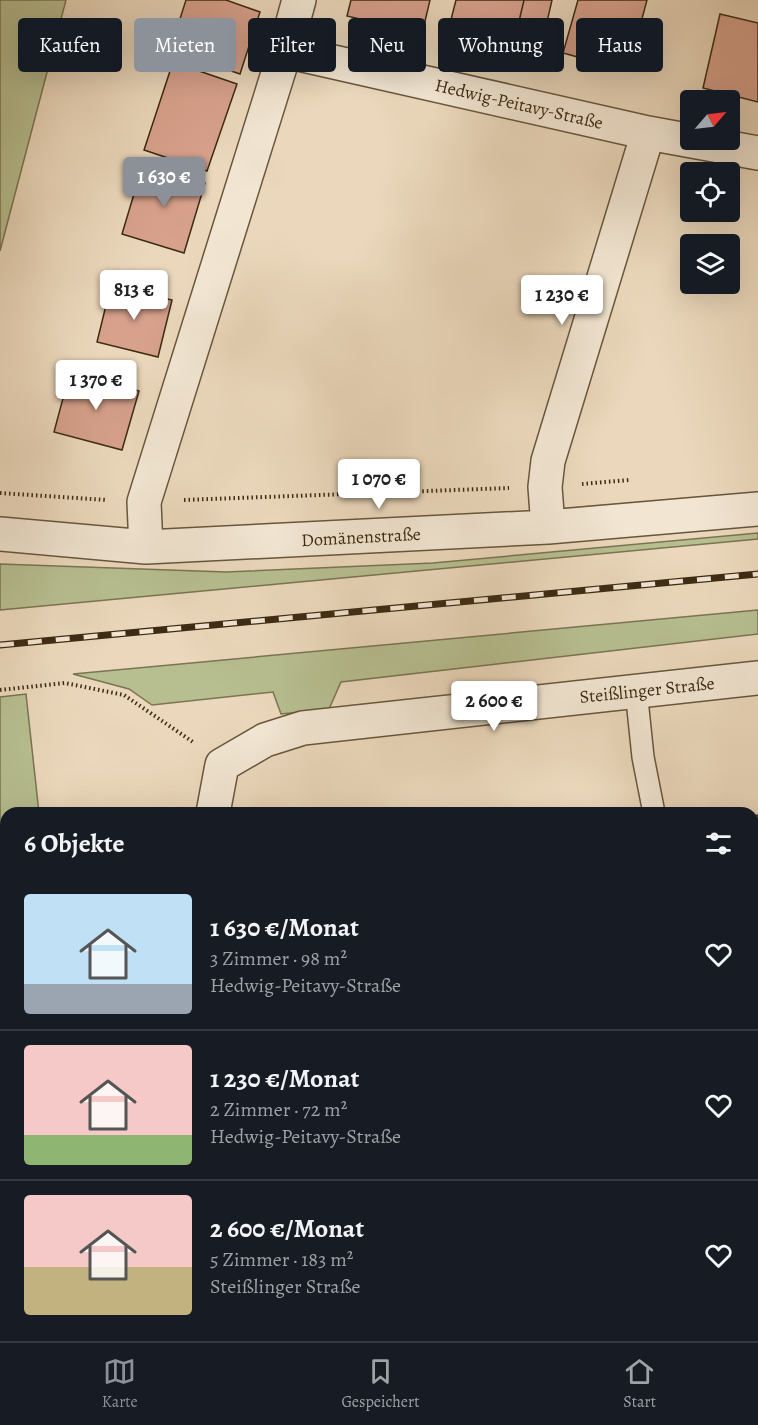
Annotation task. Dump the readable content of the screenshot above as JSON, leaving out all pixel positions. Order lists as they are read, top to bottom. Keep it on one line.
{"streets":{"street":["Hedwig-Peitavy-Straße","Domänenstraße","Steißlinger Straße"]},"north":"top right","page":{"chip":["Kaufen","Mieten","Filter","Neu","Wohnung","Haus"],"price":["1 630 €","813 €","1 230 €","1 370 €","1 070 €","2 600 €"],"heading":"6 Objekte","list":[{"name":"1 630 €/Monat","note":"3 Zimmer · 98 m² · Hedwig-Peitavy-Straße"},{"name":"1 230 €/Monat","note":"2 Zimmer · 72 m² · Hedwig-Peitavy-Straße"},{"name":"2 600 €/Monat","note":"5 Zimmer · 183 m² · Steißlinger Straße"}],"tabs":["Karte","Gespeichert","Start"]}}
